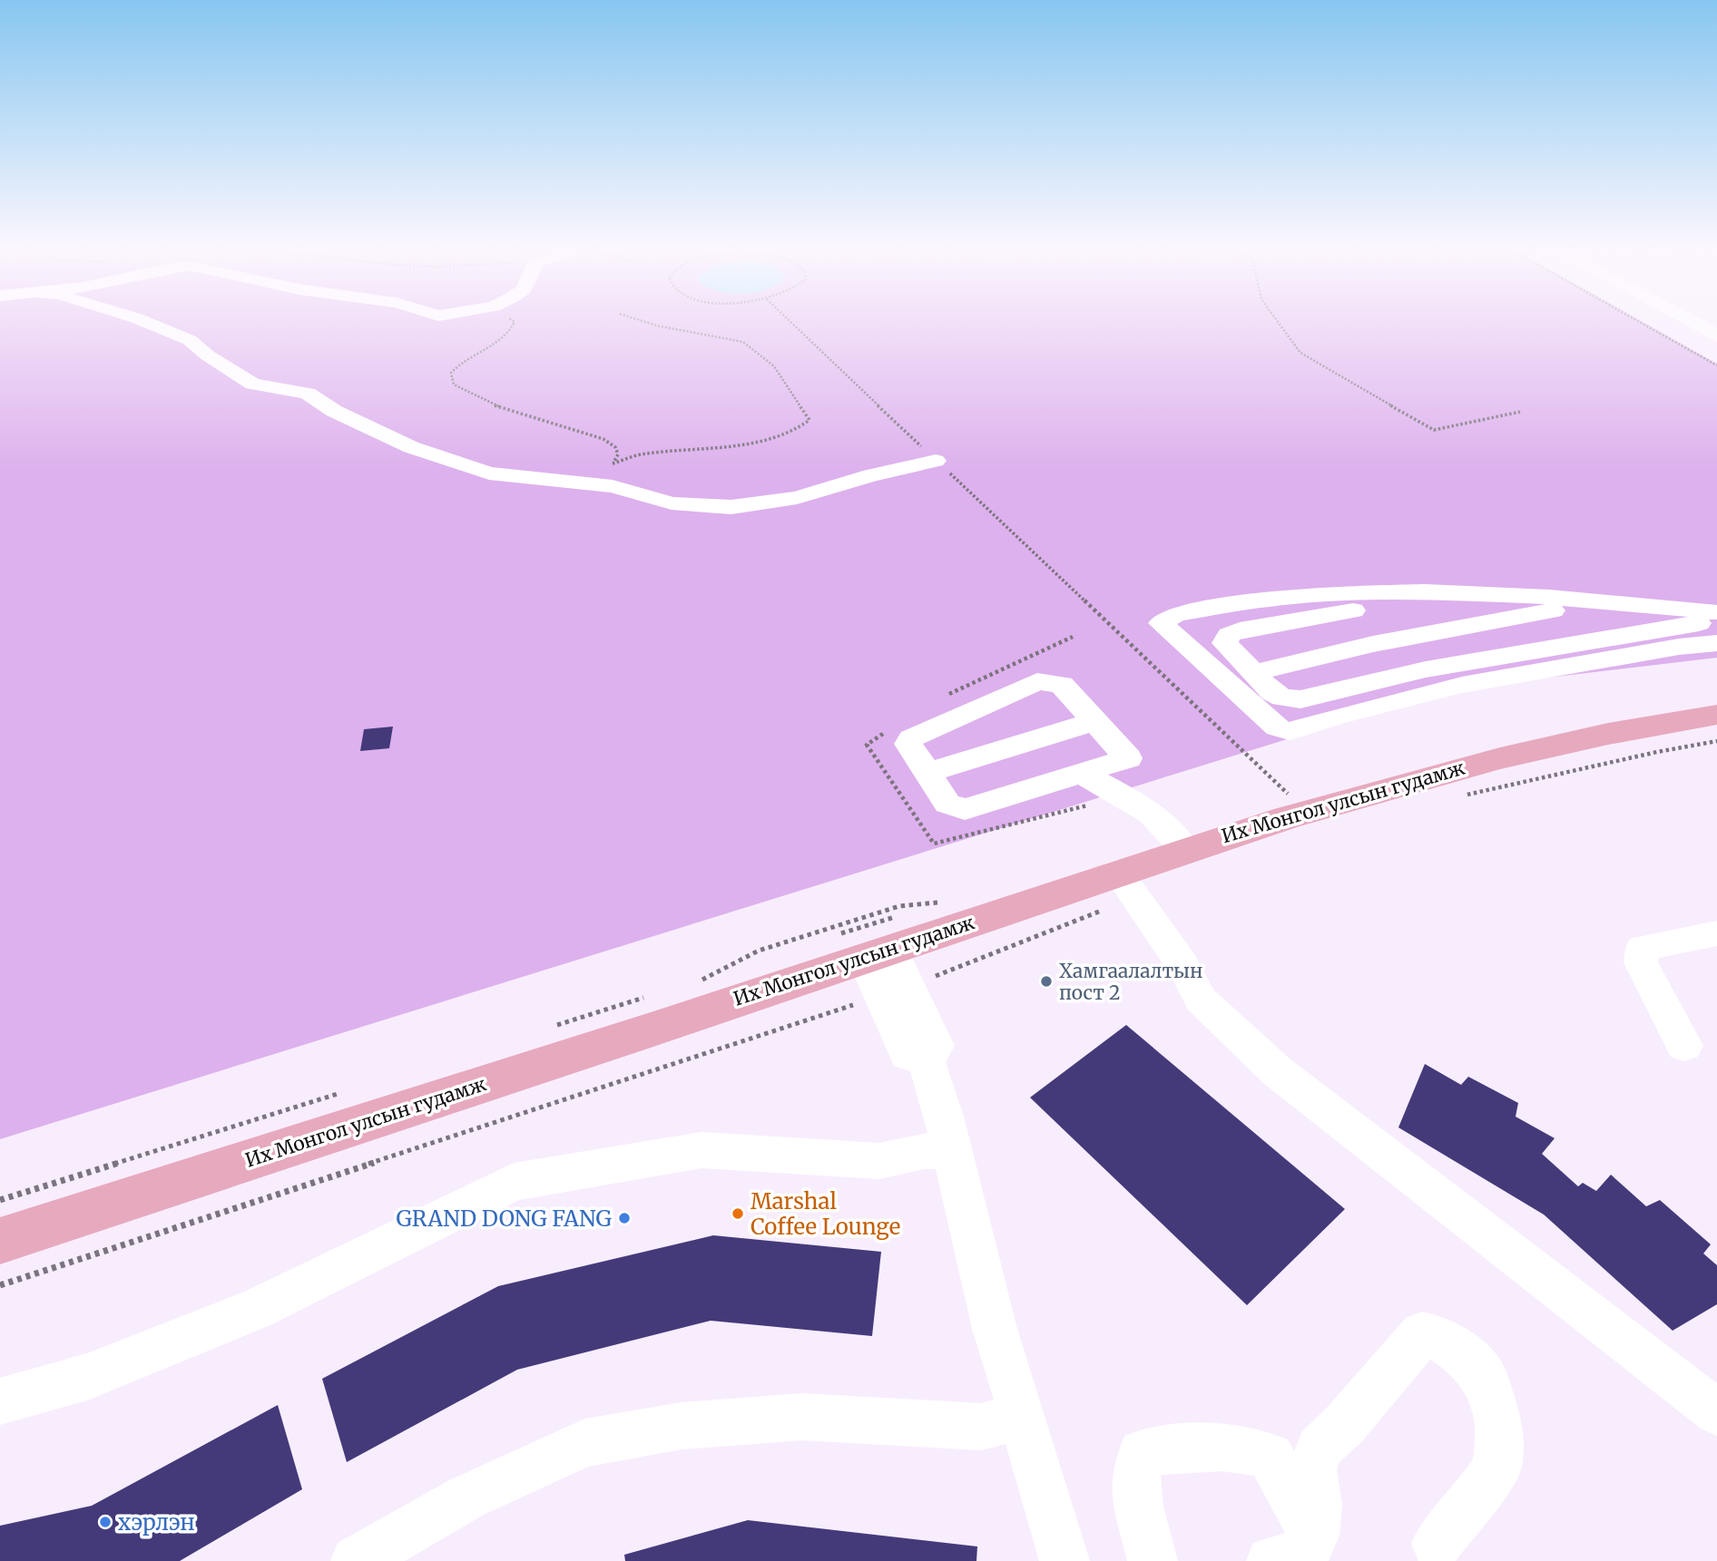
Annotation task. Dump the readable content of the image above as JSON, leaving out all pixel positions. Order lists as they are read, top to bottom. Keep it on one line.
{"streets":{"main road":["Их Монгол улсын гудамж"]},"places":["Хамгаалалтын пост 2","Marshal Coffee Lounge","GRAND DONG FANG","хэрлэн"]}
